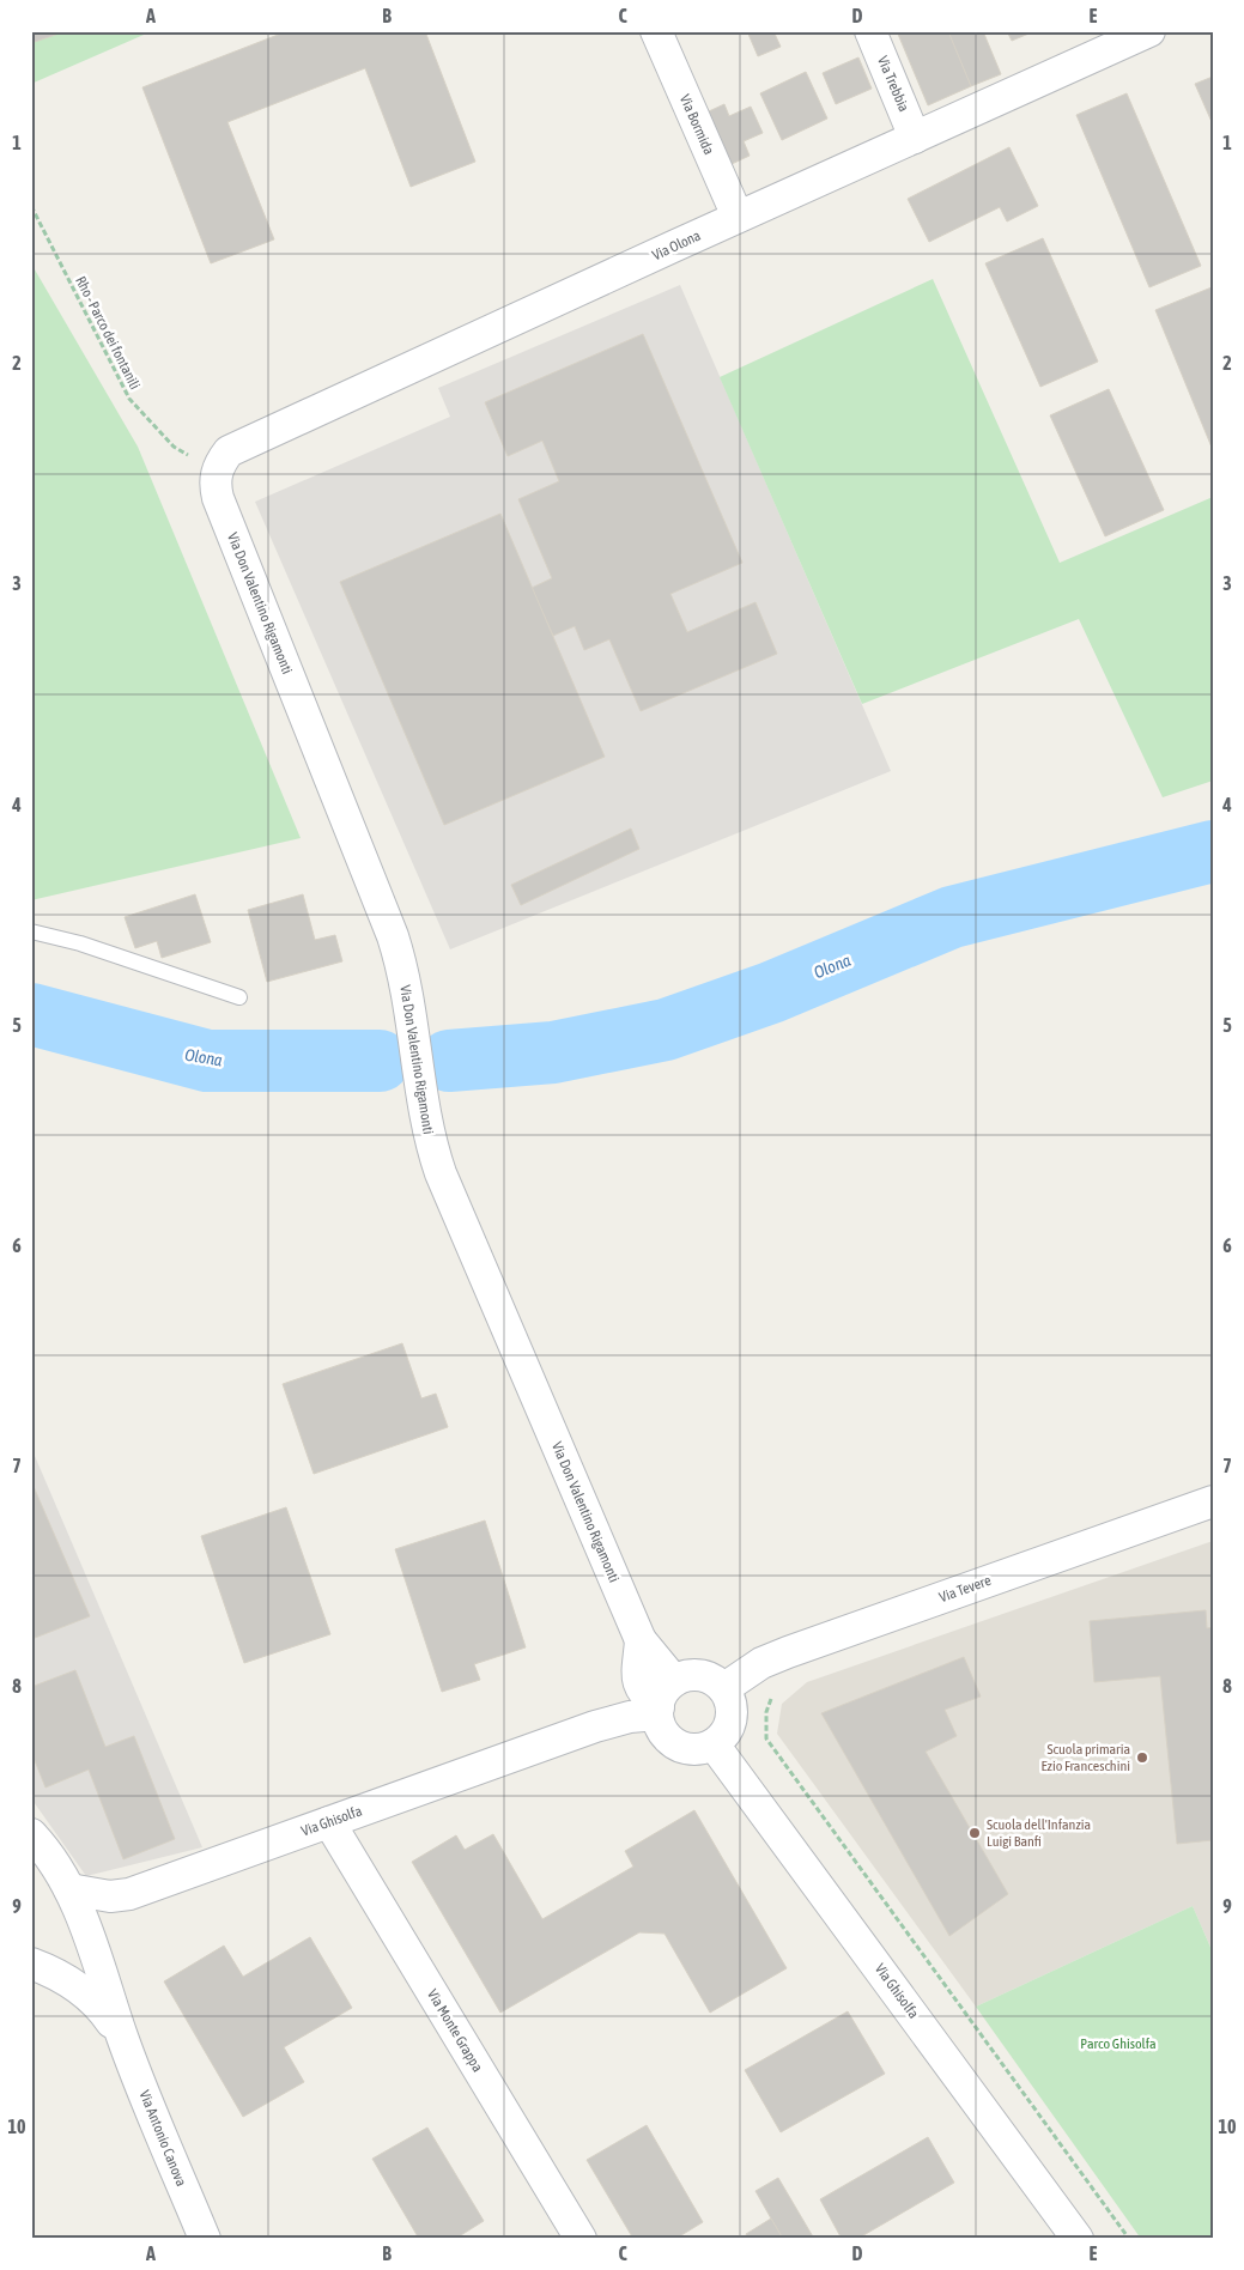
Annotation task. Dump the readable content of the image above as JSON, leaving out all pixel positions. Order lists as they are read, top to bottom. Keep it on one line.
{"streets":{"street":["Via Trebbia","Via Bormida","Via Olona","Via Don Valentino Rigamonti","Via Tevere","Via Ghisolfa","Via Monte Grappa","Via Antonio Canova"],"path":["Rho - Parco dei fontanili"]},"crossings":[["Via Trebbia","Via Olona"],["Via Bormida","Via Olona"],["Via Olona","Rho - Parco dei fontanili"],["Via Olona","Via Don Valentino Rigamonti"],["Rho - Parco dei fontanili","Via Don Valentino Rigamonti"],["Via Don Valentino Rigamonti","Via Tevere"],["Via Don Valentino Rigamonti","Via Ghisolfa"],["Via Tevere","Via Ghisolfa"],["Via Ghisolfa","Via Monte Grappa"],["Via Ghisolfa","Via Antonio Canova"]],"water":["Olona"],"parks":["Parco Ghisolfa"],"places":["Scuola primaria Ezio Franceschini","Scuola dell'Infanzia Luigi Banfi"],"grid":{"columns":["A","B","C","D","E"],"rows":["1","2","3","4","5","6","7","8","9","10"]}}
